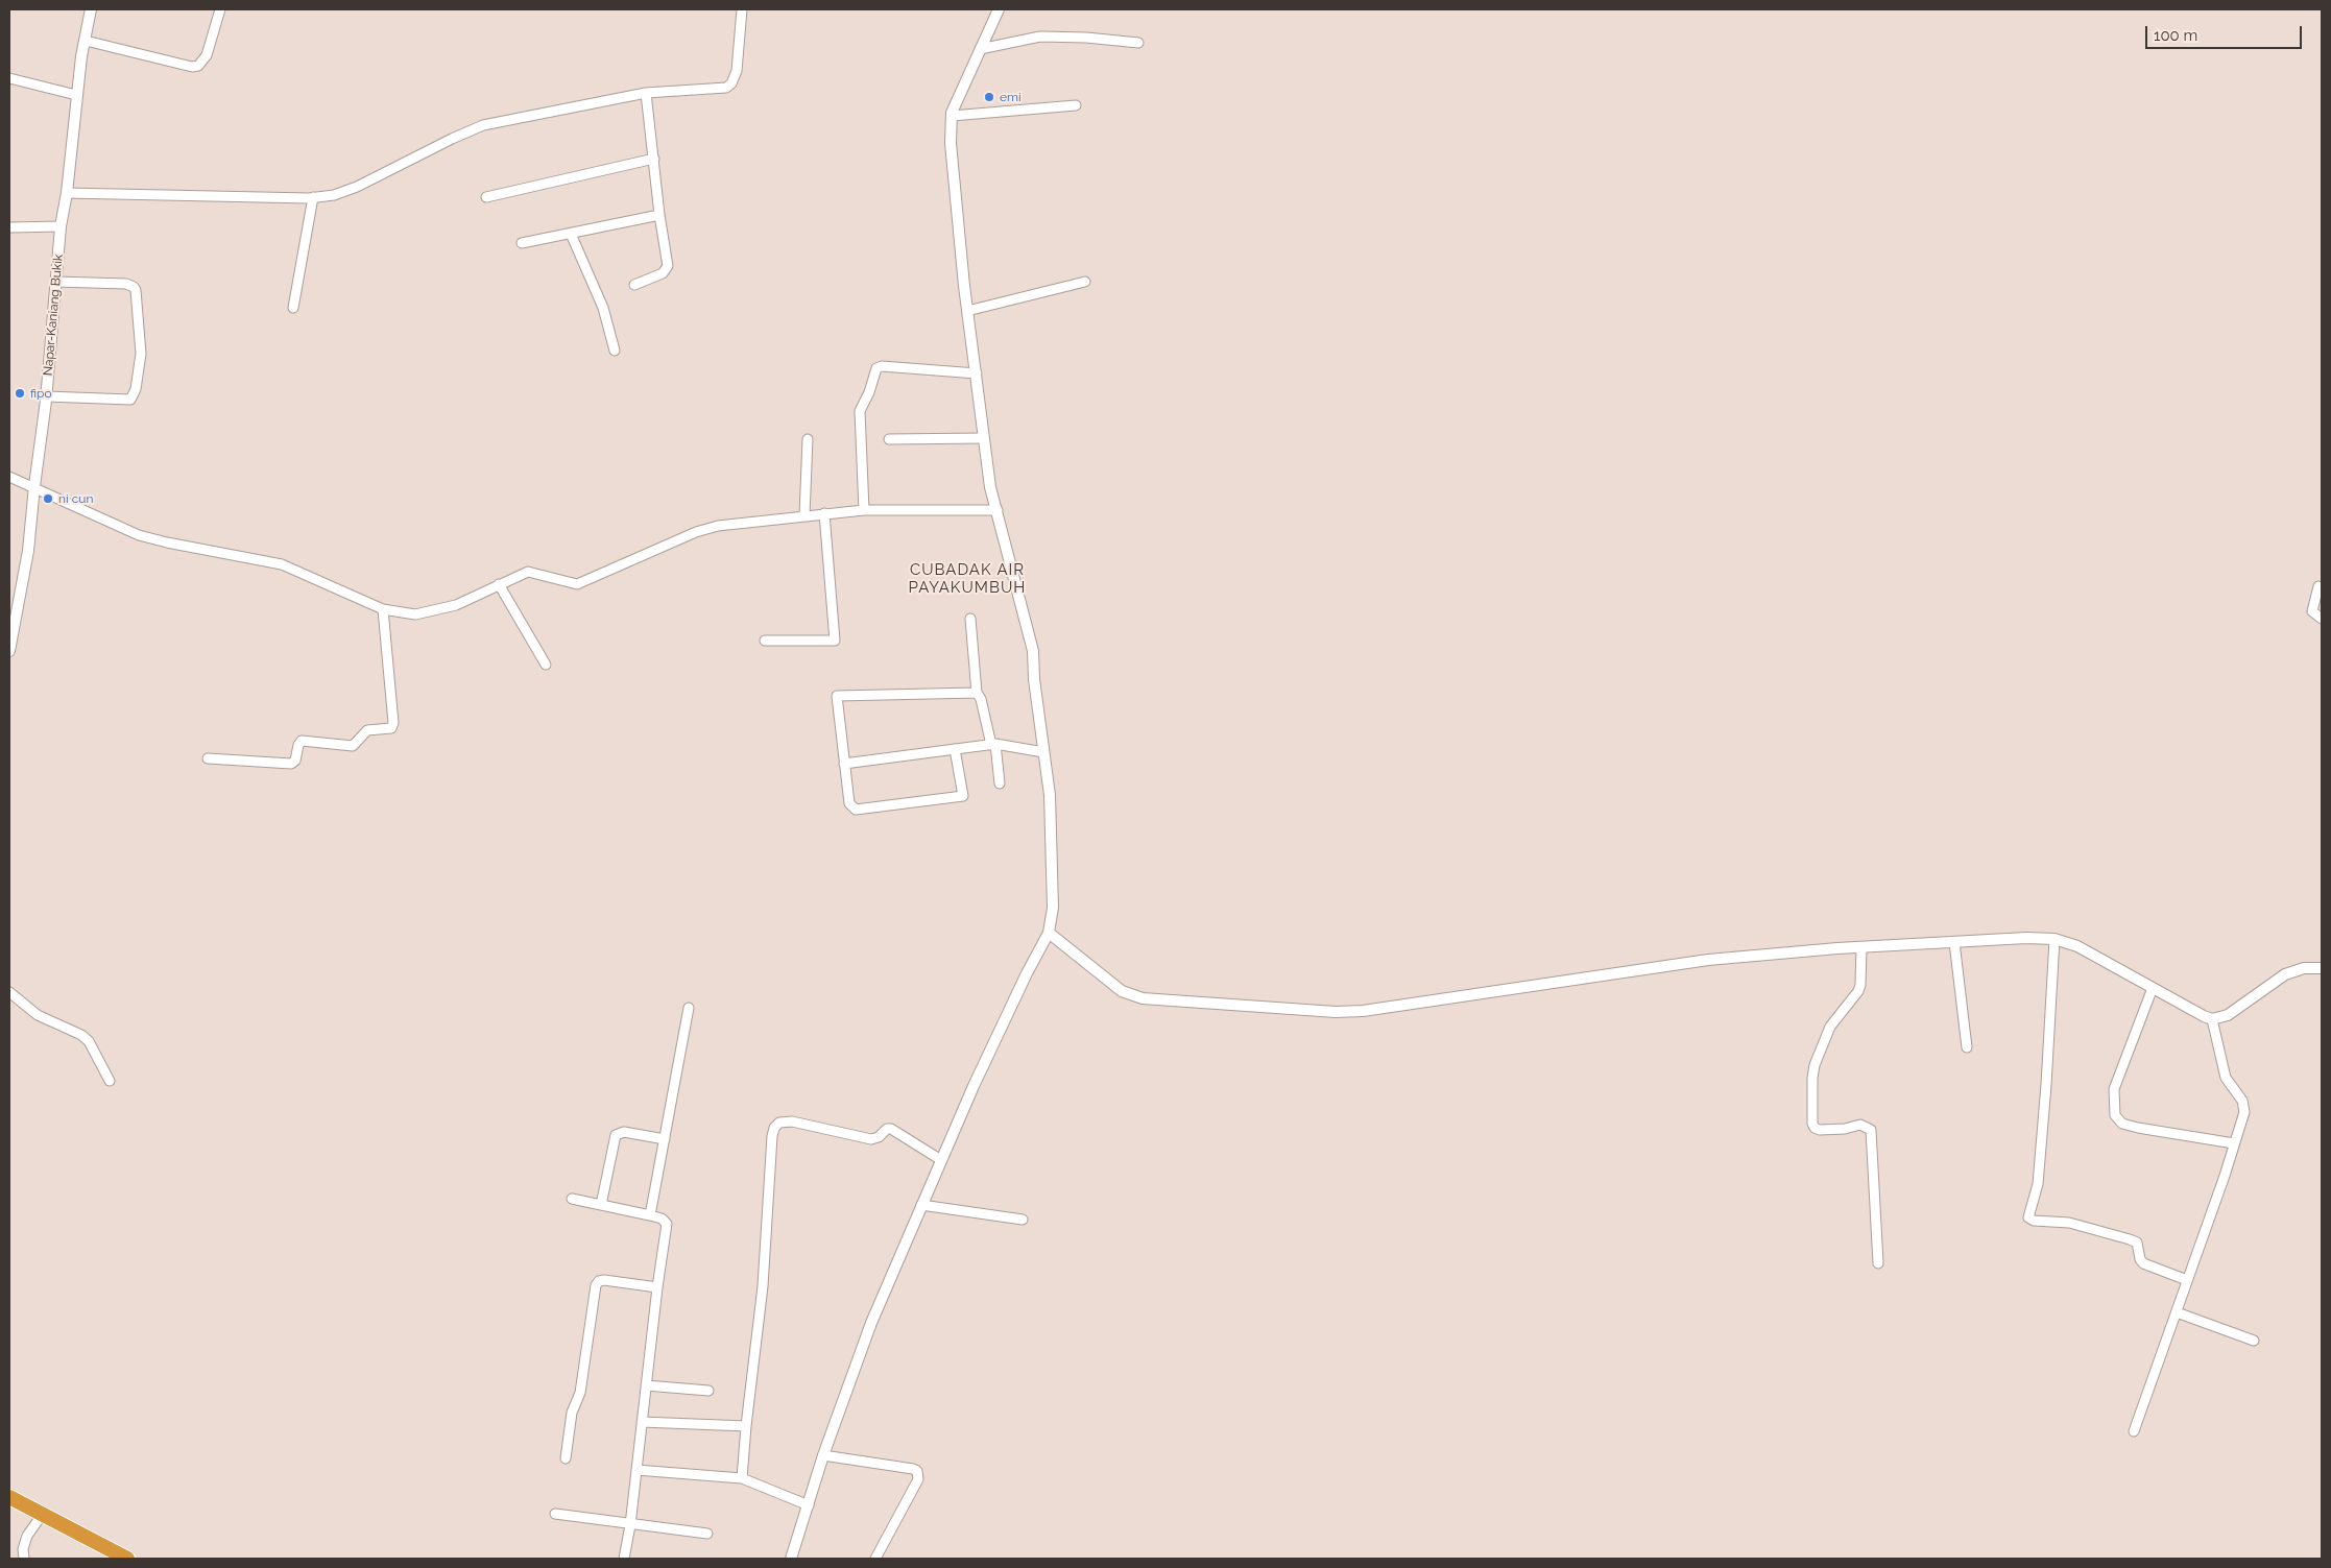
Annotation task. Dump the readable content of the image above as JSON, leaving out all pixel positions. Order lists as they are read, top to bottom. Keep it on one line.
{"streets":{"street":["Napar-Kaniang Bukik"]},"districts":["CUBADAK AIR PAYAKUMBUH"],"places":["emi","fipo","ni cun"],"scale_bar":"100 m"}
